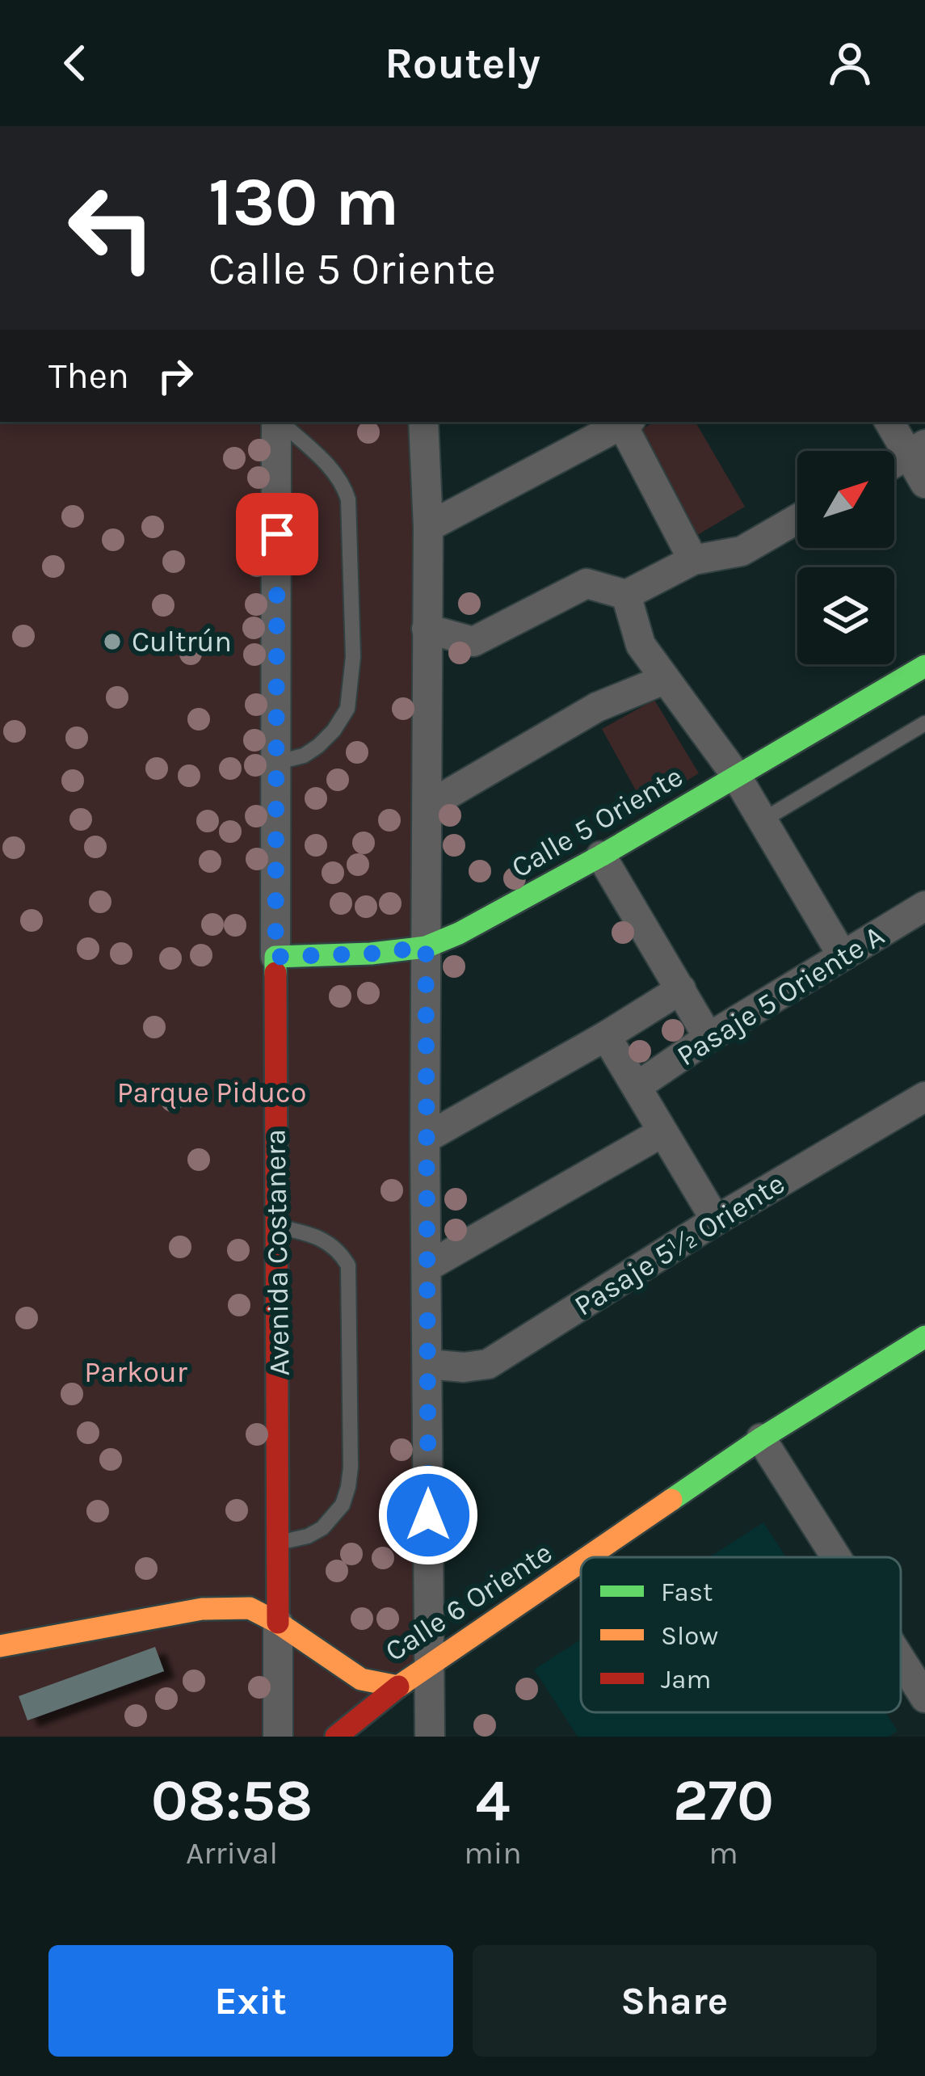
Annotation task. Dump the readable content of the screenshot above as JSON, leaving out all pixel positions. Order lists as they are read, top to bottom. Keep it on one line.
{"streets":{"street":["Calle 5 Oriente","Pasaje 5 Oriente A","Pasaje 5½ Oriente","Avenida Costanera","Calle 6 Oriente"]},"crossings":[["Calle 5 Oriente","Avenida Costanera"],["Avenida Costanera","Calle 6 Oriente"]],"parks":["Parque Piduco","Parkour"],"places":["Cultrún"],"legend":["Fast","Slow","Jam"],"north":"top right","page":{"header":"Routely","turn":["130 m","Calle 5 Oriente"],"then":"Then","eta":["08:58","Arrival","4","min","270","m"],"buttons":["Exit","Share"]}}
